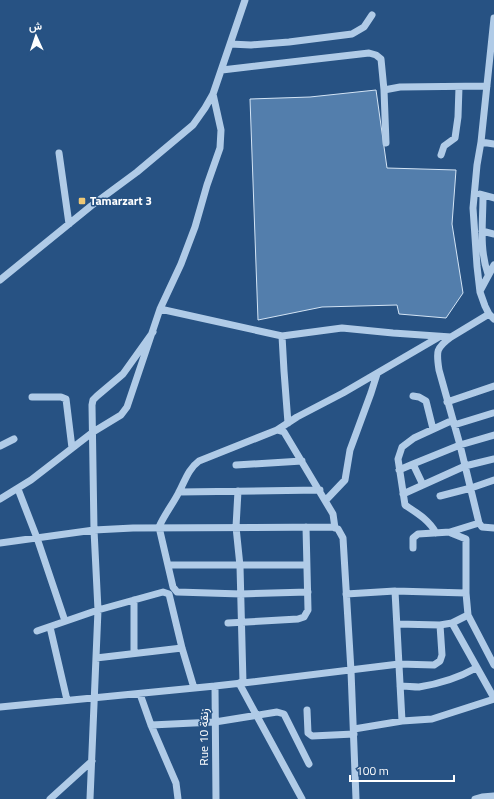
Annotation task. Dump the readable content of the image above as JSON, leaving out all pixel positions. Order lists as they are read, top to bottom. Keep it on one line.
{"streets":{"street":["Rue 10 زنقة"]},"places":{"transit":["Tamarzart 3"]},"scale_bar":"100 m","north":"top"}
